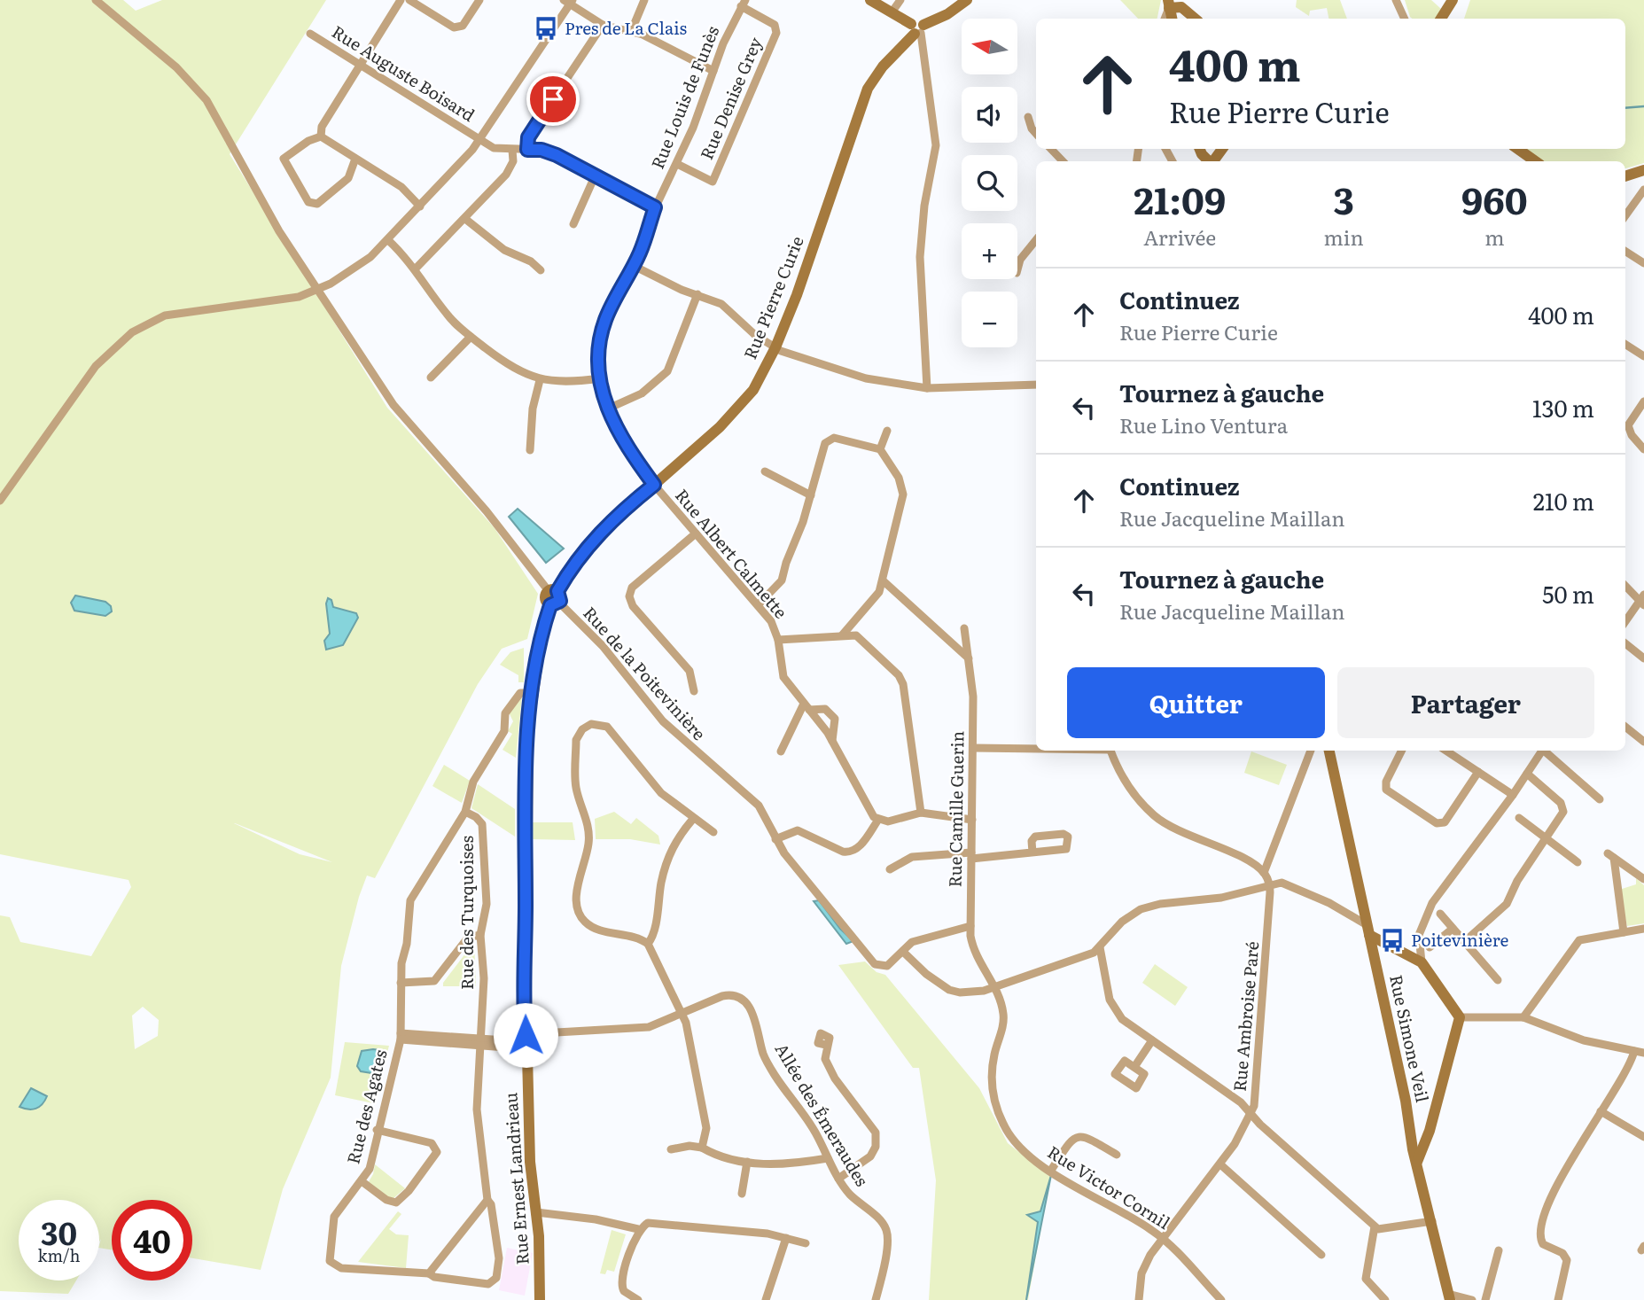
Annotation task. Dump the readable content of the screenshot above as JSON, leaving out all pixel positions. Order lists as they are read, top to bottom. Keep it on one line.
{"streets":{"street":["Rue Auguste Boisard","Rue Louis de Funès","Rue Denise Grey","Rue Pierre Curie","Rue Albert Calmette","Rue de la Poitevinière","Rue Camille Guerin","Rue des Turquoises","Rue Ambroise Paré","Rue Simone Veil","Rue des Agates","Allée des Émeraudes","Rue Ernest Landrieau","Rue Victor Cornil"]},"crossings":[["Rue Auguste Boisard","Rue Louis de Funès"],["Rue Louis de Funès","Rue Denise Grey"],["Rue Louis de Funès","Rue Albert Calmette"],["Rue Pierre Curie","Rue Albert Calmette"],["Rue Pierre Curie","Rue de la Poitevinière"],["Rue de la Poitevinière","Rue Camille Guerin"],["Rue Camille Guerin","Rue Victor Cornil"],["Rue des Turquoises","Rue des Agates"],["Rue Ambroise Paré","Rue Victor Cornil"]],"places":{"bus stop":["Pres de La Clais","Poitevinière"]},"north":"left","page":{"map_buttons":["+","−"],"turn":["400 m","Rue Pierre Curie"],"eta":["21:09","Arrivée","3","min","960","m"],"list":[{"name":"Continuez","note":"Rue Pierre Curie","value":"400 m"},{"name":"Tournez à gauche","note":"Rue Lino Ventura","value":"130 m"},{"name":"Continuez","note":"Rue Jacqueline Maillan","value":"210 m"},{"name":"Tournez à gauche","note":"Rue Jacqueline Maillan","value":"50 m"}],"buttons":["Quitter","Partager"],"speed":"30 km/h","limit":"40"}}
